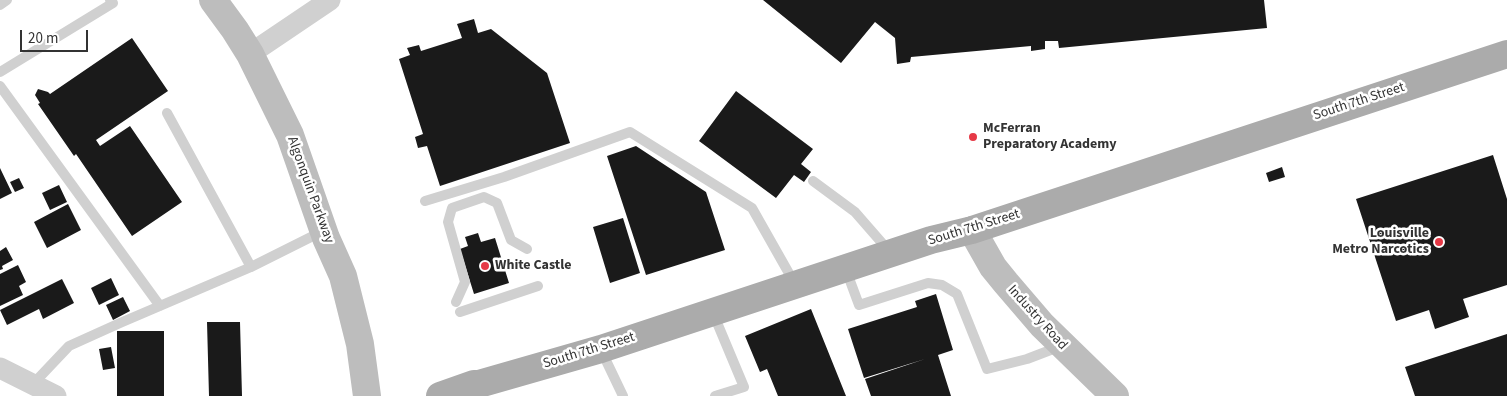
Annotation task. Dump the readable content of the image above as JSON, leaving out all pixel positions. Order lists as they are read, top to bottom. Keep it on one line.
{"streets":{"main road":["South 7th Street","Algonquin Parkway","Industry Road"]},"crossings":[["South 7th Street","Industry Road"]],"places":["McFerran Preparatory Academy","Louisville Metro Narcotics","White Castle"],"scale_bar":"20 m"}
